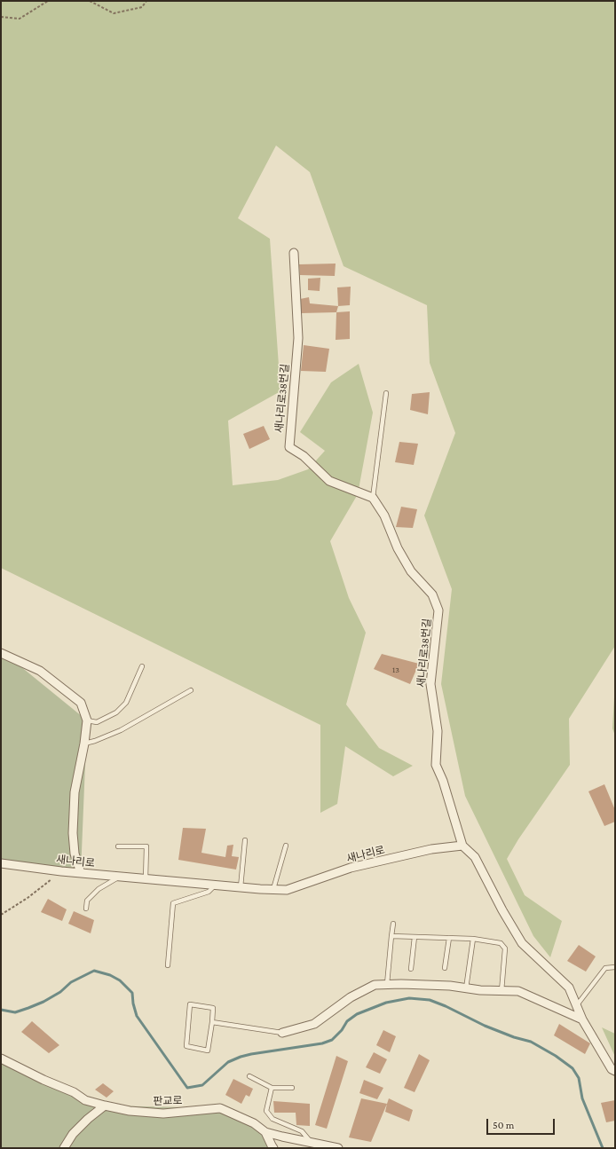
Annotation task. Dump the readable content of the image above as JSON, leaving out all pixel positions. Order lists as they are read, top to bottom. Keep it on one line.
{"streets":{"street":["새나리로38번길","새나리로","판교로"]},"crossings":[["새나리로38번길","새나리로"]],"house_numbers":["13"],"scale_bar":"50 m"}
